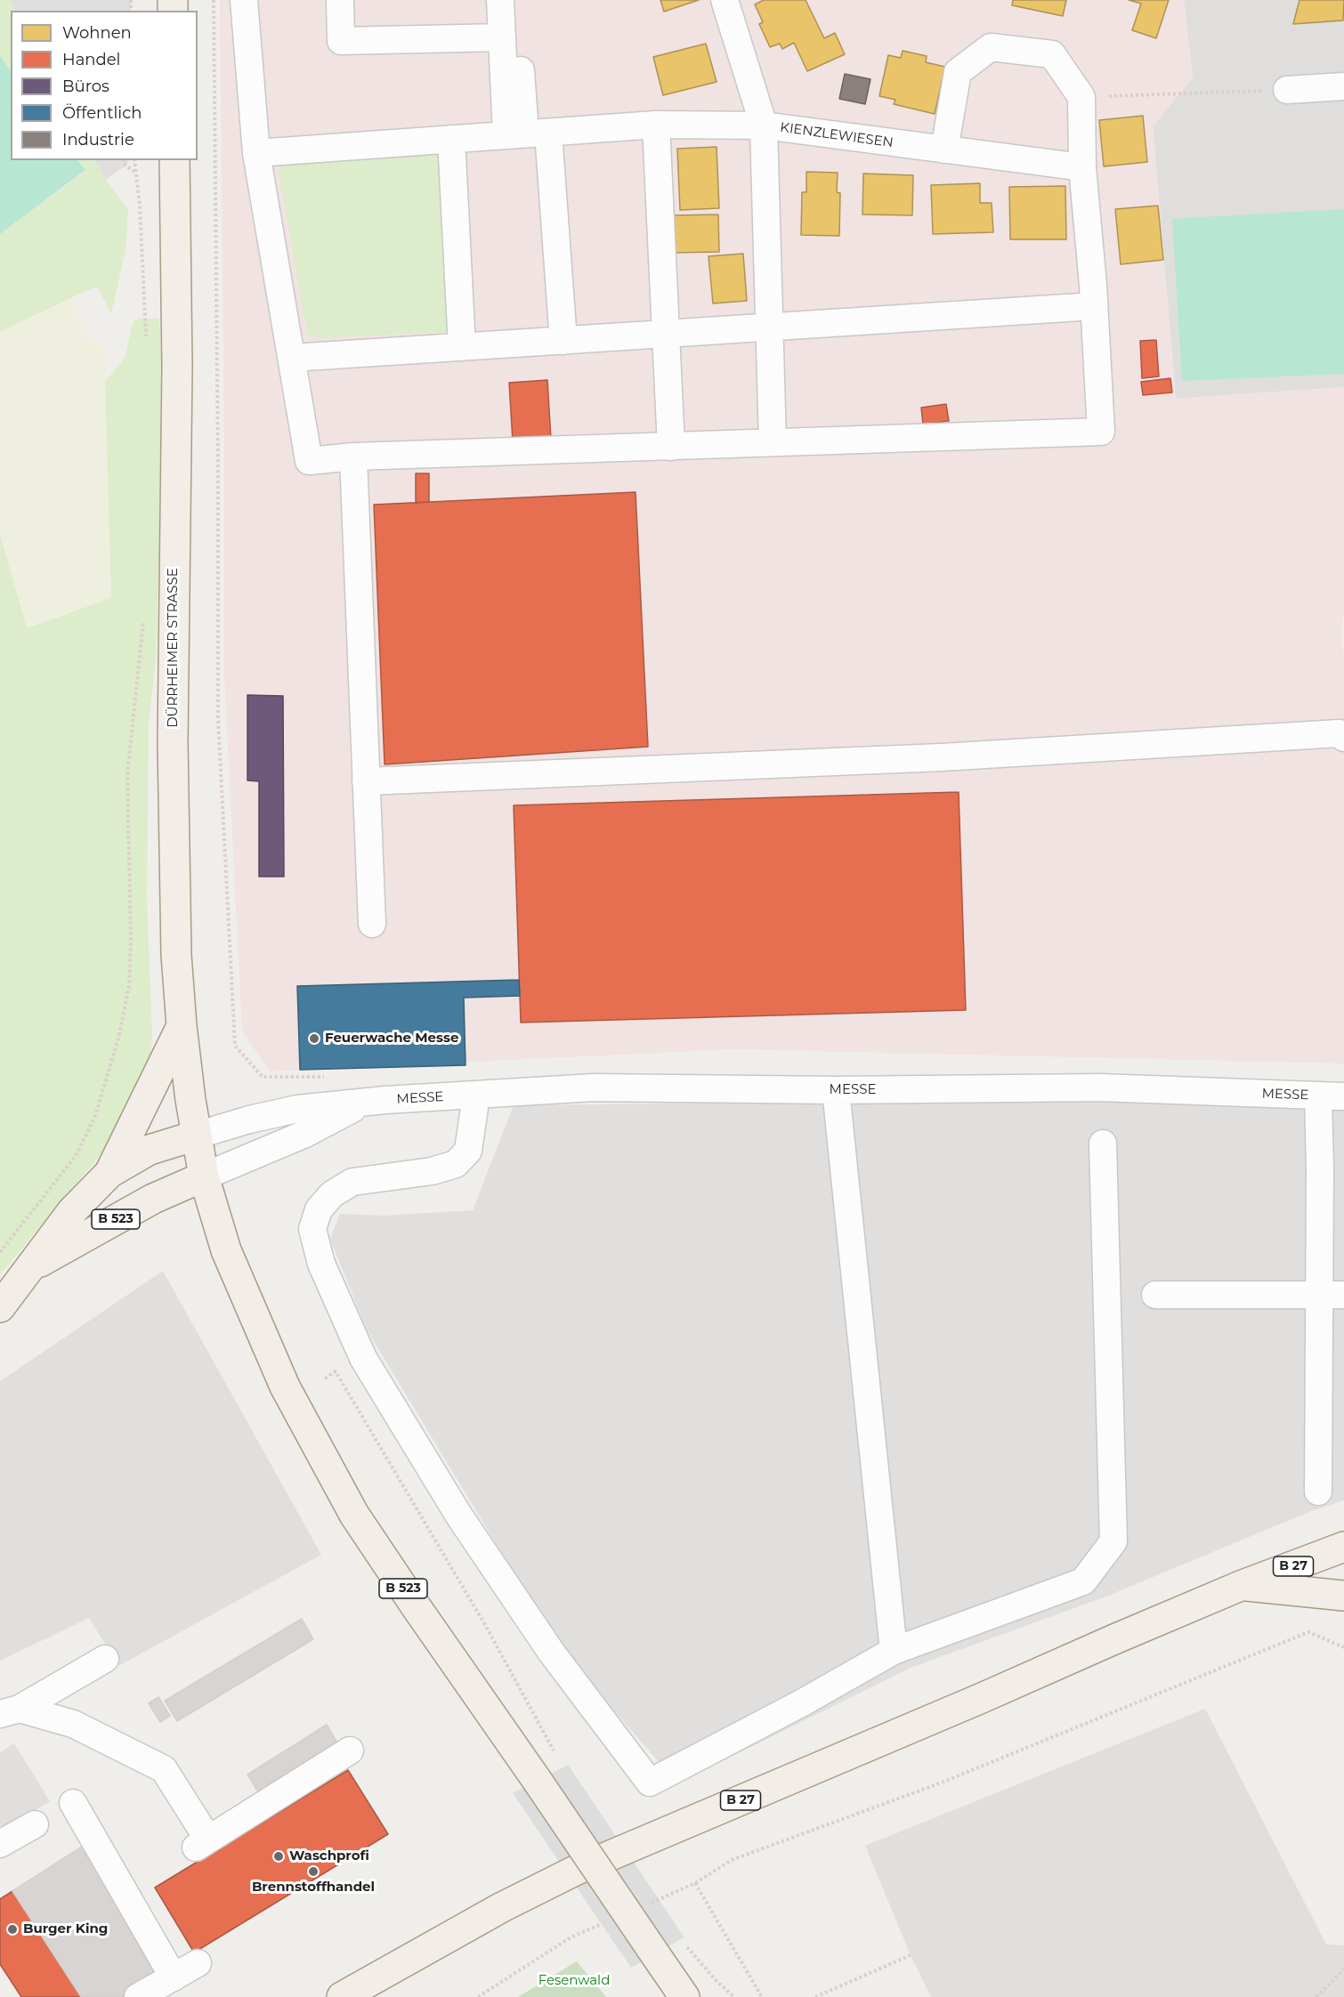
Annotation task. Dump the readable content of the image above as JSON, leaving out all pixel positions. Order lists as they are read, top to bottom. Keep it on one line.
{"streets":{"main road":["DÜRRHEIMER STRASSE","B 523","B 27"],"street":["KIENZLEWIESEN","MESSE"]},"crossings":[["DÜRRHEIMER STRASSE","MESSE"],["DÜRRHEIMER STRASSE","B 523"],["MESSE","B 523"]],"parks":["Fesenwald"],"places":["Feuerwache Messe","Waschprofi","Brennstoffhandel","Burger King"],"legend":["Wohnen","Handel","Büros","Öffentlich","Industrie"]}
